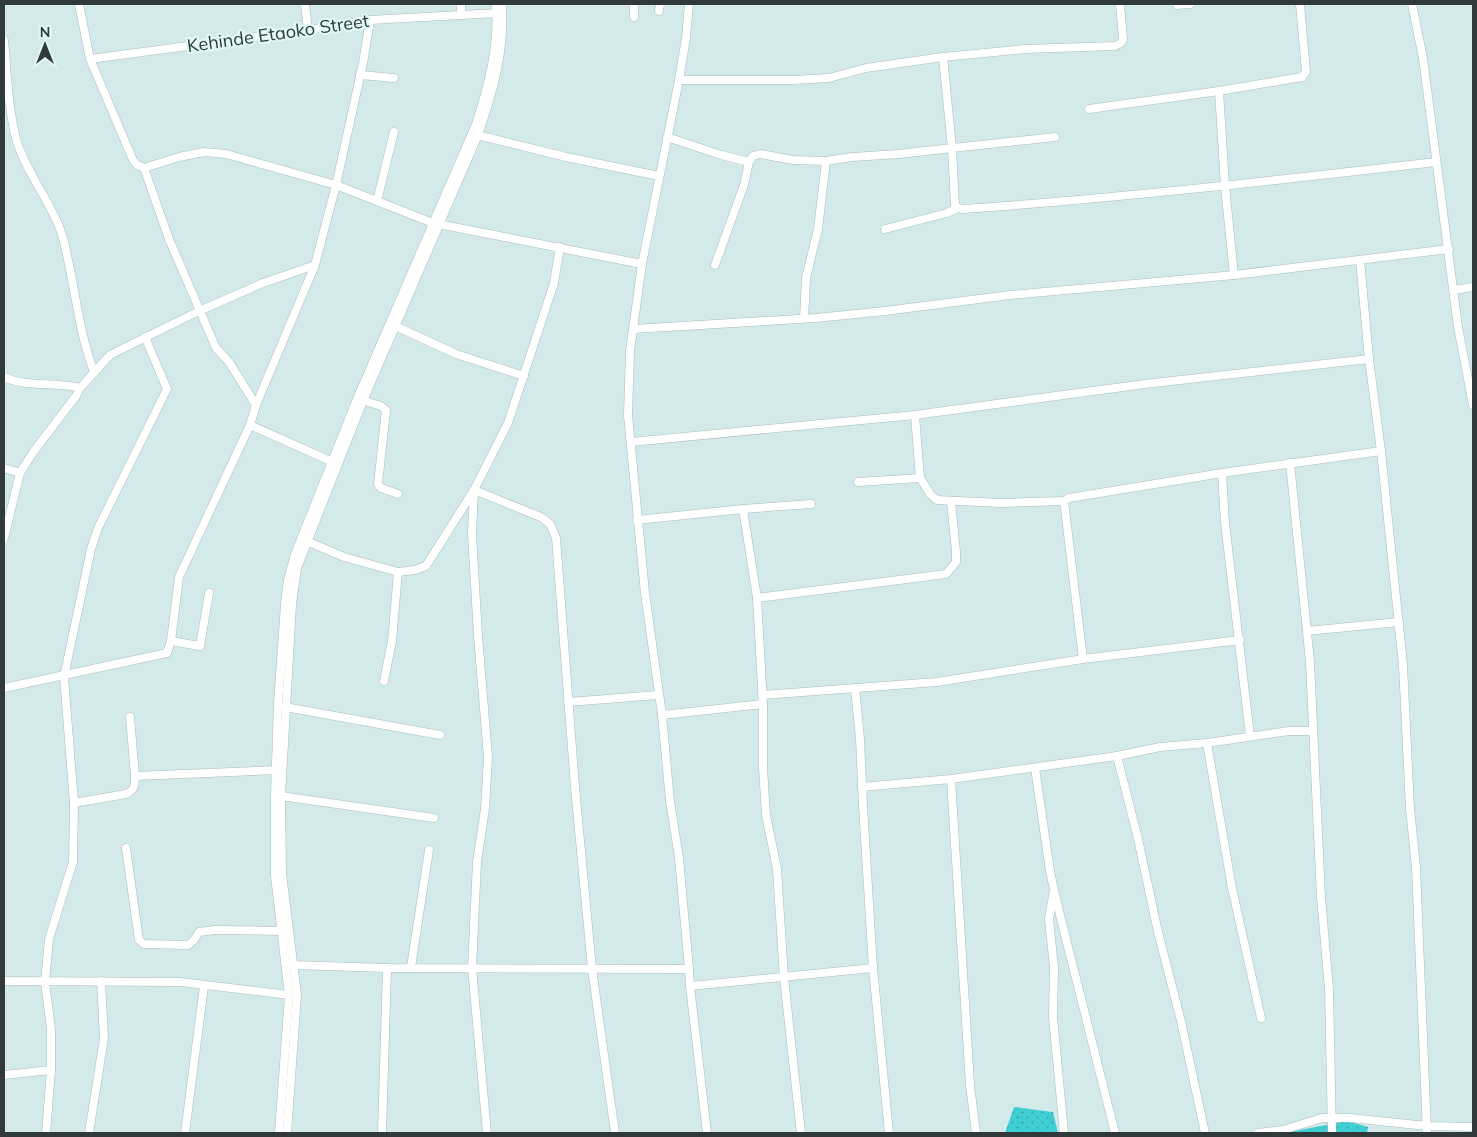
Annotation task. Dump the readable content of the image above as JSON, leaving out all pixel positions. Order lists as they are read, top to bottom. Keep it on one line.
{"streets":{"street":["Kehinde Etaoko Street"]},"north":"top"}
